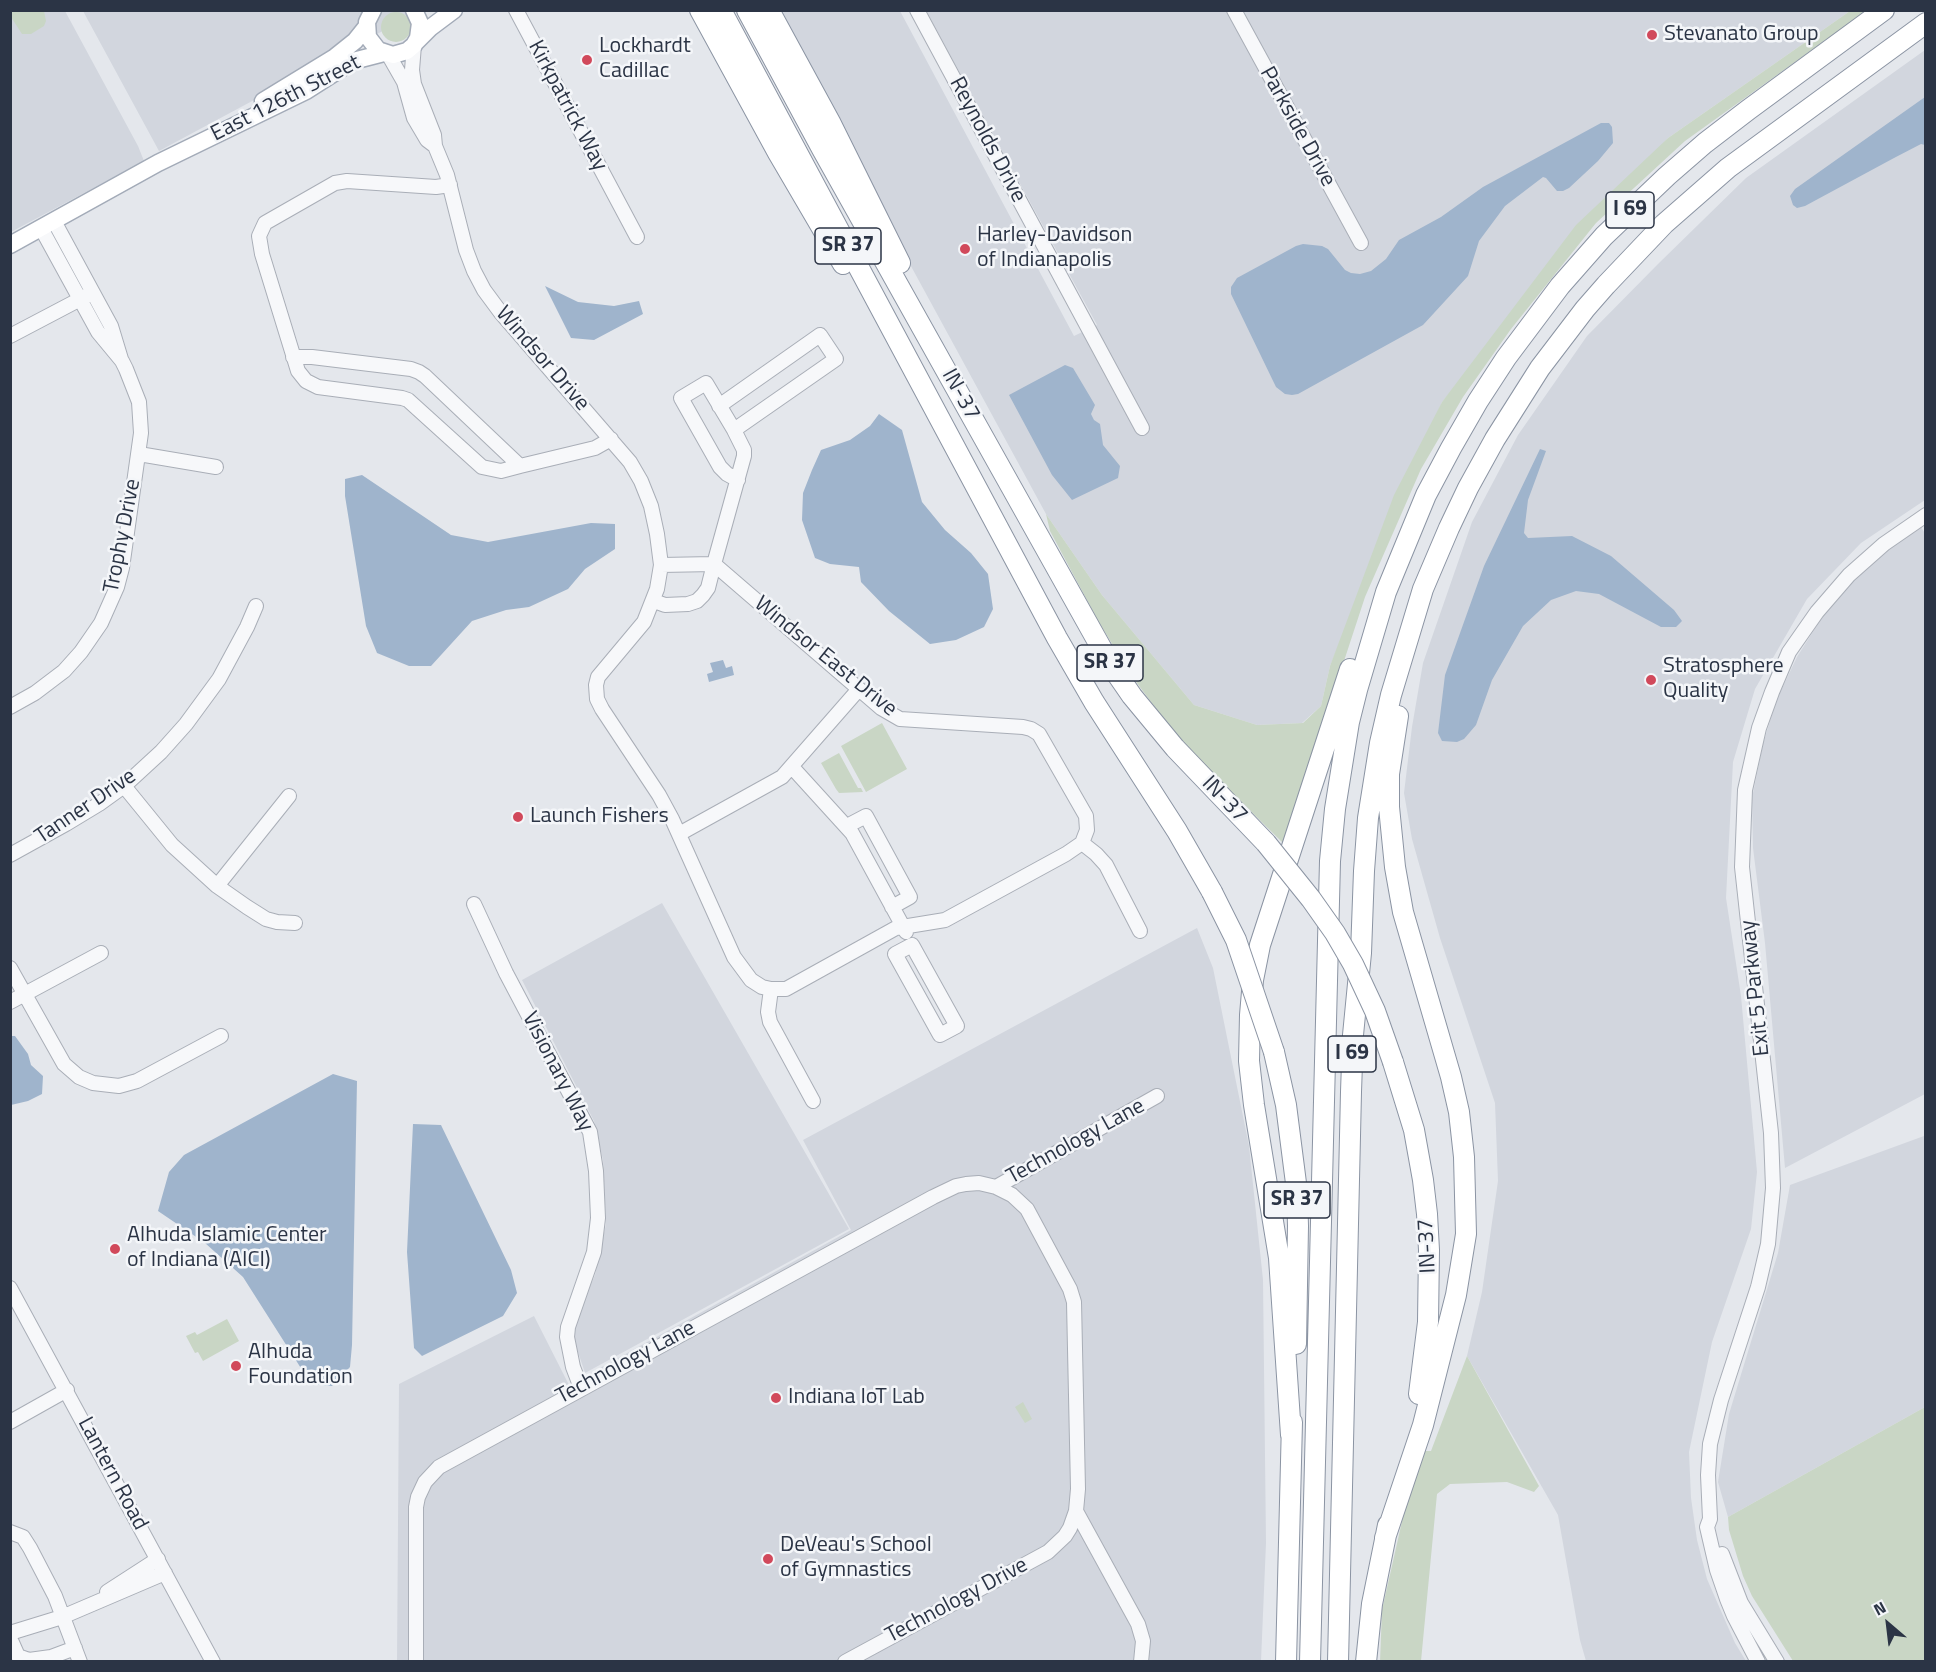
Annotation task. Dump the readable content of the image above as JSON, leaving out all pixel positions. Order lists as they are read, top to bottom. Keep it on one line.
{"streets":{"highway":["I 69","SR 37","IN-37"],"main road":["East 126th Street"],"street":["Kirkpatrick Way","Parkside Drive","Reynolds Drive","Windsor Drive","Trophy Drive","Windsor East Drive","Tanner Drive","Exit 5 Parkway","Visionary Way","Technology Lane","Lantern Road","Technology Drive"]},"crossings":[["East 126th Street","Windsor Drive"],["East 126th Street","Trophy Drive"],["Visionary Way","Technology Lane"],["Technology Lane","Technology Drive"]],"places":["Stevanato Group","Lockhardt Cadillac","Harley-Davidson of Indianapolis","Stratosphere Quality","Launch Fishers","Alhuda Islamic Center of Indiana (AICI)","Alhuda Foundation","Indiana IoT Lab","DeVeau's School of Gymnastics"],"north":"top left"}
